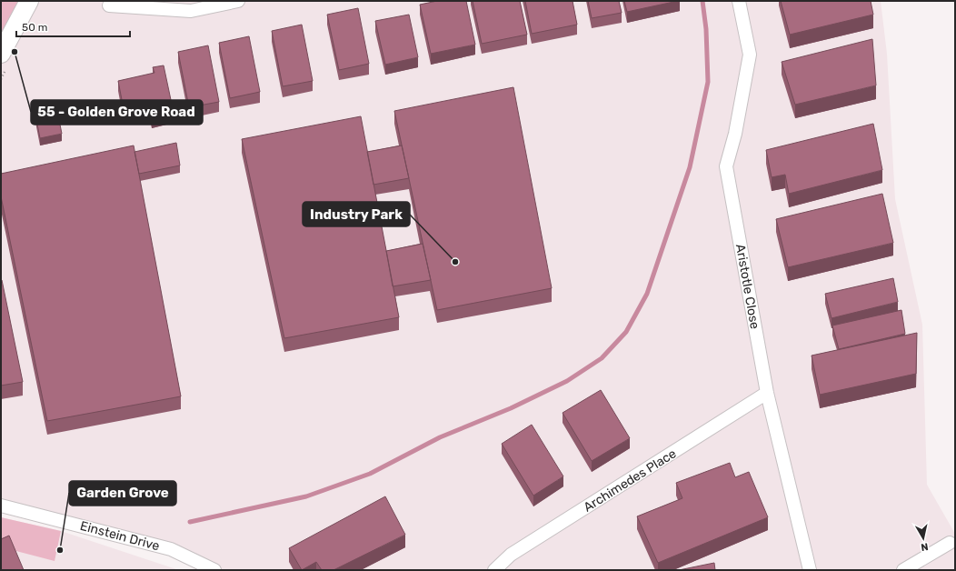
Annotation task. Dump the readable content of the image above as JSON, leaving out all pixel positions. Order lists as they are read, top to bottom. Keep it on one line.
{"streets":{"street":["Aristotle Close","Archimedes Place","Einstein Drive"]},"crossings":[["Aristotle Close","Archimedes Place"]],"places":["55 - Golden Grove Road","Industry Park","Garden Grove"],"scale_bar":"50 m","north":"bottom"}
